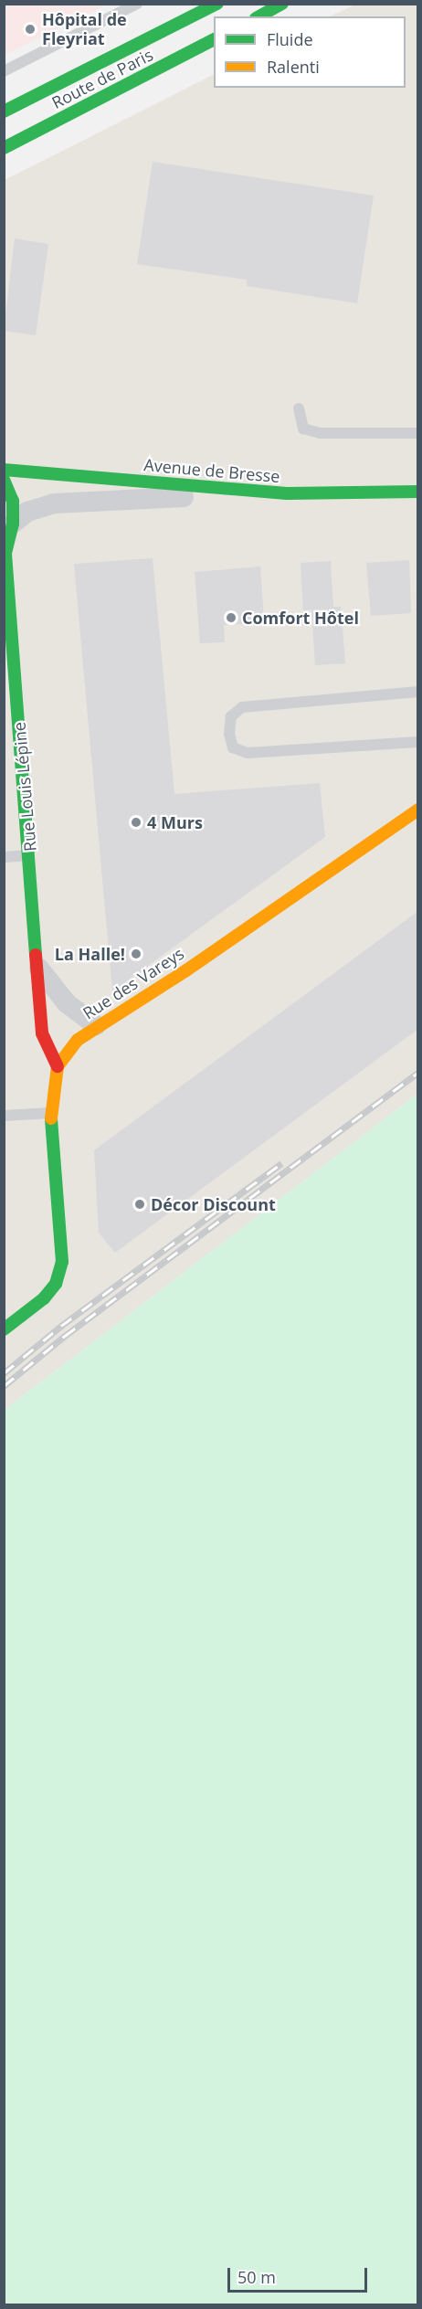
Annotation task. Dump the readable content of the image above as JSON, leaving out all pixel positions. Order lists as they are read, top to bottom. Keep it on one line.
{"streets":{"street":["Route de Paris","Avenue de Bresse","Rue Louis Lépine","Rue des Vareys"]},"crossings":[["Rue Louis Lépine","Rue des Vareys"]],"places":["Hôpital de Fleyriat","Comfort Hôtel","4 Murs","La Halle!","Décor Discount"],"legend":["Fluide","Ralenti"],"scale_bar":"50 m"}
